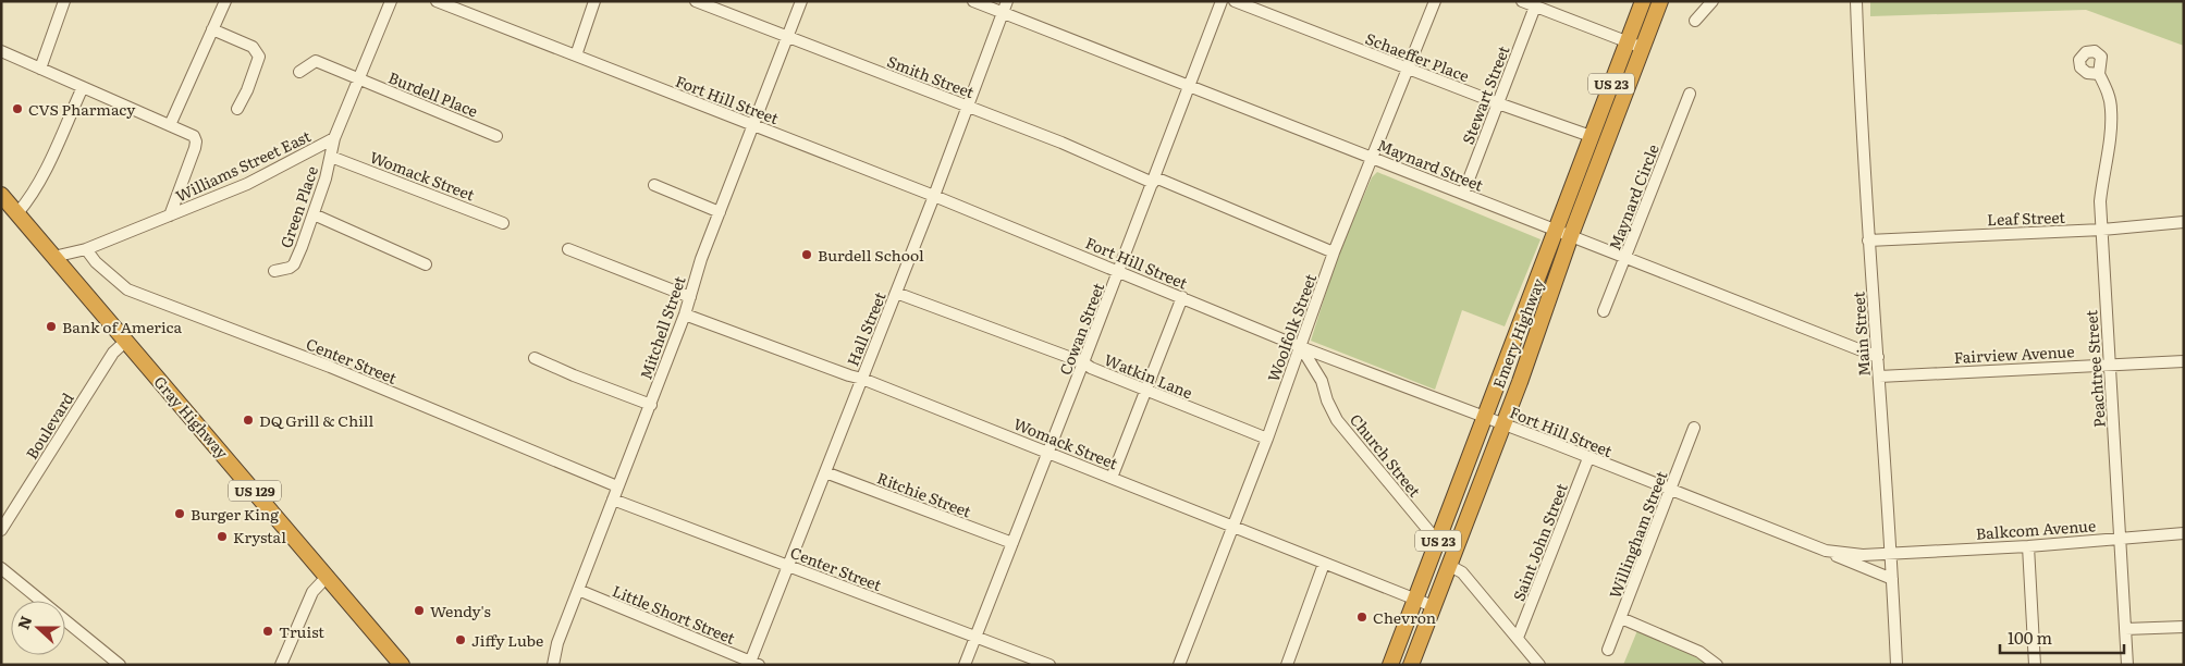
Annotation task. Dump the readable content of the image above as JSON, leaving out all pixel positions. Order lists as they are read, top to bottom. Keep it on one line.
{"streets":{"highway":["US 23","Emery Highway","Gray Highway","US 129"],"street":["Schaeffer Place","Smith Street","Burdell Place","Stewart Street","Fort Hill Street","Maynard Street","Williams Street East","Womack Street","Maynard Circle","Green Place","Leaf Street","Mitchell Street","Woolfolk Street","Hall Street","Cowan Street","Main Street","Fairview Avenue","Center Street","Peachtree Street","Watkin Lane","Boulevard","Church Street","Ritchie Street","Balkcom Avenue","Willingham Street","Saint John Street","Little Short Street"]},"crossings":[["Schaeffer Place","Stewart Street"],["Schaeffer Place","Woolfolk Street"],["Schaeffer Place","Emery Highway"],["Smith Street","Mitchell Street"],["Smith Street","Woolfolk Street"],["Smith Street","Hall Street"],["Smith Street","Cowan Street"],["Burdell Place","Williams Street East"],["Stewart Street","Maynard Street"],["Fort Hill Street","Mitchell Street"],["Fort Hill Street","Woolfolk Street"],["Fort Hill Street","Hall Street"],["Fort Hill Street","Cowan Street"],["Fort Hill Street","Emery Highway"],["Fort Hill Street","Main Street"],["Fort Hill Street","Church Street"],["Fort Hill Street","Balkcom Avenue"],["Fort Hill Street","Willingham Street"],["Fort Hill Street","Saint John Street"],["Maynard Street","Maynard Circle"],["Maynard Street","Woolfolk Street"],["Maynard Street","Hall Street"],["Maynard Street","Cowan Street"],["Maynard Street","Emery Highway"],["Maynard Street","Main Street"],["Williams Street East","Green Place"],["Williams Street East","Center Street"],["Williams Street East","Gray Highway"],["Womack Street","Green Place"],["Womack Street","Mitchell Street"],["Womack Street","Woolfolk Street"],["Womack Street","Hall Street"],["Womack Street","Cowan Street"],["Womack Street","Emery Highway"],["Leaf Street","Main Street"],["Leaf Street","Peachtree Street"],["Mitchell Street","Center Street"],["Mitchell Street","Little Short Street"],["Woolfolk Street","Watkin Lane"],["Woolfolk Street","Church Street"],["Hall Street","Center Street"],["Hall Street","Watkin Lane"],["Hall Street","Ritchie Street"],["Hall Street","Little Short Street"],["Cowan Street","Center Street"],["Cowan Street","Watkin Lane"],["Cowan Street","Ritchie Street"],["Emery Highway","Church Street"],["Main Street","Fairview Avenue"],["Main Street","Balkcom Avenue"],["Fairview Avenue","Peachtree Street"],["Peachtree Street","Balkcom Avenue"],["Gray Highway","Boulevard"]],"places":["CVS Pharmacy","Burdell School","Bank of America","DQ Grill & Chill","Burger King","Krystal","Wendy's","Chevron","Truist","Jiffy Lube"],"scale_bar":"100 m","north":"left"}
